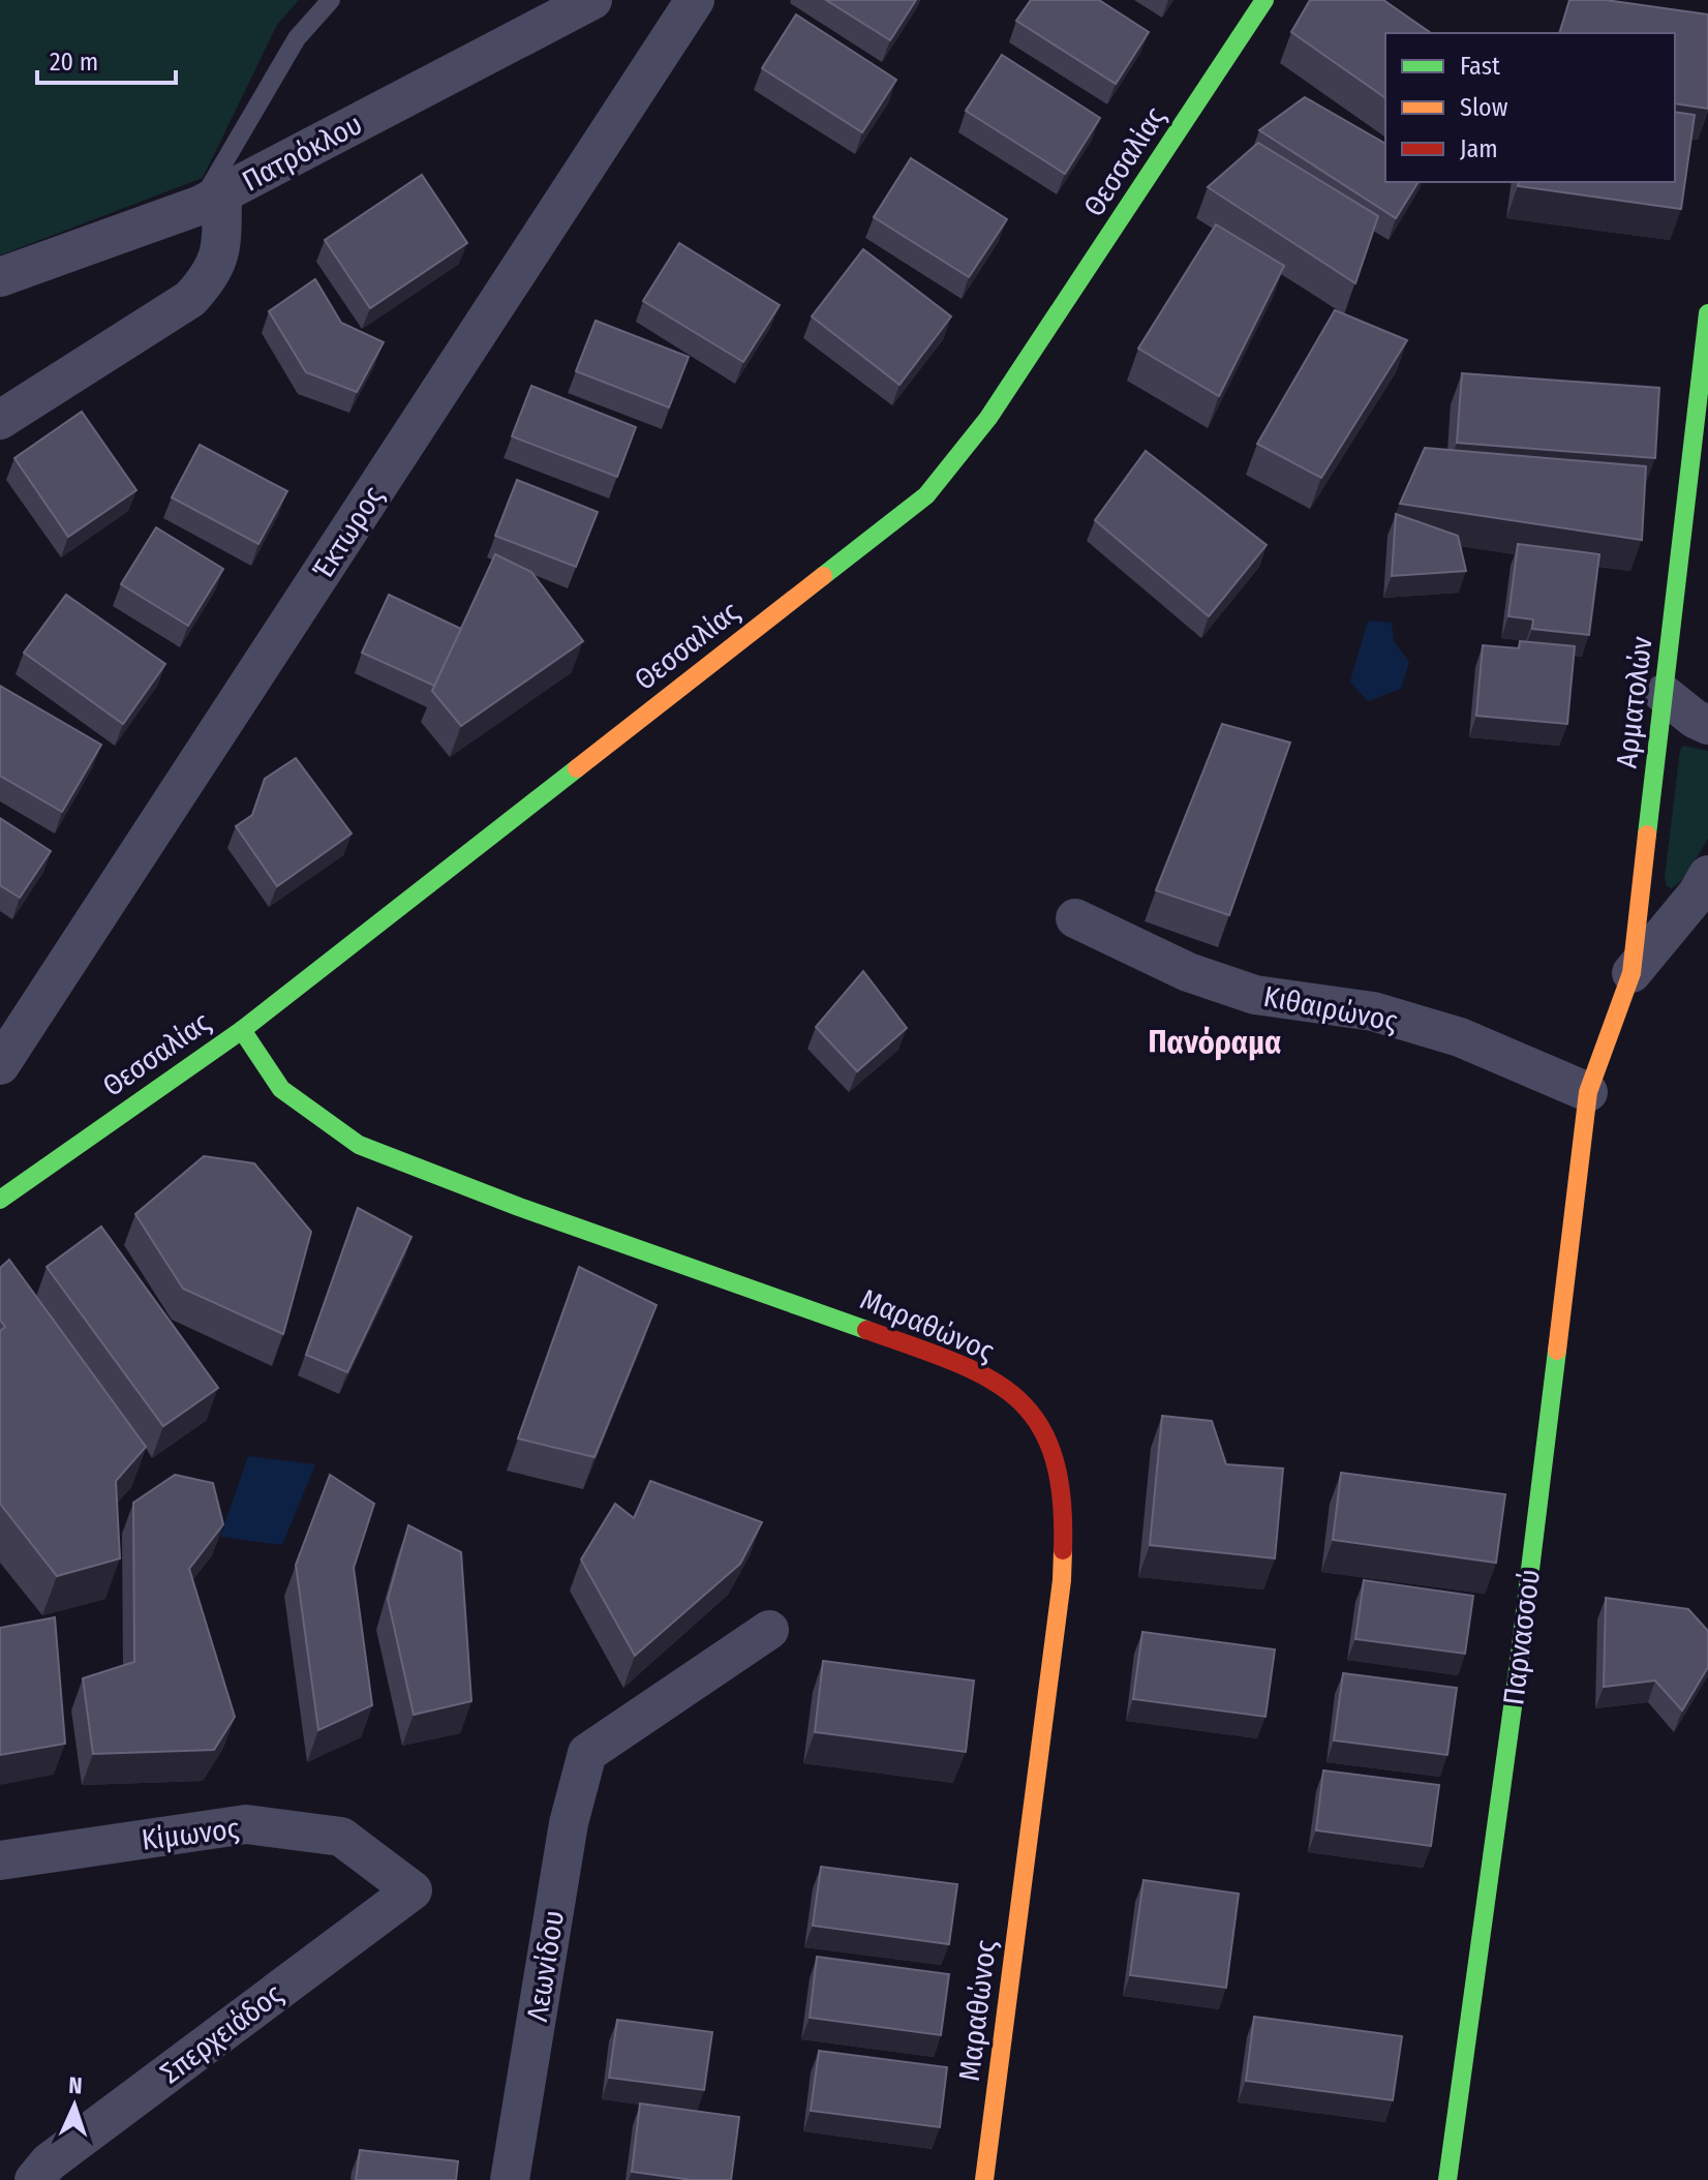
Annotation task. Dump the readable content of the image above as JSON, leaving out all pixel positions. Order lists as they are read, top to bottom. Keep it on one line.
{"streets":{"street":["Πατρόκλου","Θεσσαλίας","Έκτωρος","Αρματολών","Κιθαιρώνος","Μαραθώνος","Παρνασσού","Κίμωνος","Λεωνίδου","Σπερχειάδος"]},"crossings":[["Θεσσαλίας","Μαραθώνος"],["Αρματολών","Κιθαιρώνος"],["Αρματολών","Παρνασσού"],["Κιθαιρώνος","Παρνασσού"],["Κίμωνος","Σπερχειάδος"]],"districts":["Πανόραμα"],"legend":["Fast","Slow","Jam"],"scale_bar":"20 m","north":"top"}
